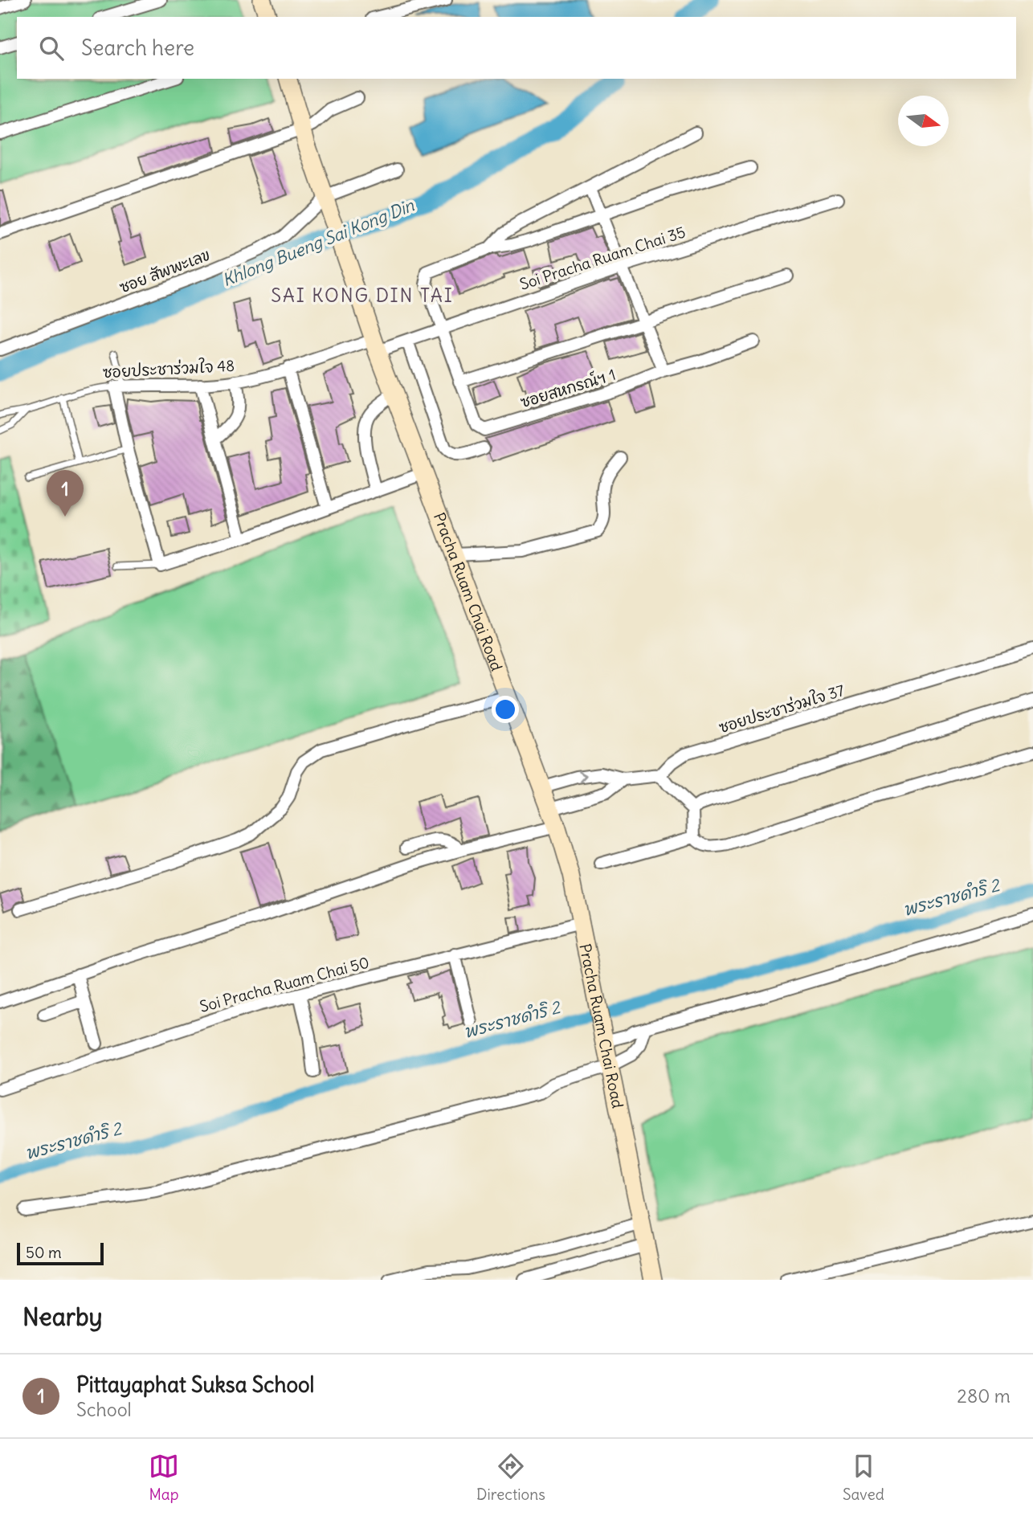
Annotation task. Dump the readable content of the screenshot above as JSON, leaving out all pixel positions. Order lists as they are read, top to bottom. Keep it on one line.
{"streets":{"main road":["Pracha Ruam Chai Road"],"street":["Soi Pracha Ruam Chai 35","ซอย สัพพะเลข","ซอยประชาร่วมใจ 48","ซอยสหกรณ์ฯ 1","ซอยประชาร่วมใจ 37","Soi Pracha Ruam Chai 50"]},"crossings":[["Soi Pracha Ruam Chai 35","ซอยประชาร่วมใจ 48"],["Soi Pracha Ruam Chai 35","Pracha Ruam Chai Road"],["ซอย สัพพะเลข","Pracha Ruam Chai Road"],["ซอยประชาร่วมใจ 48","Pracha Ruam Chai Road"],["Pracha Ruam Chai Road","Soi Pracha Ruam Chai 50"]],"districts":["SAI KONG DIN TAI"],"water":["Khlong Bueng Sai Kong Din","พระราชดำริ 2"],"scale_bar":"50 m","north":"right","page":{"search":"Search here","pins":"1","scale":"50 m","heading":"Nearby","list":[{"mark":"1","name":"Pittayaphat Suksa School","note":"School","value":"280 m"}],"nav":["Map","Directions","Saved"]}}
